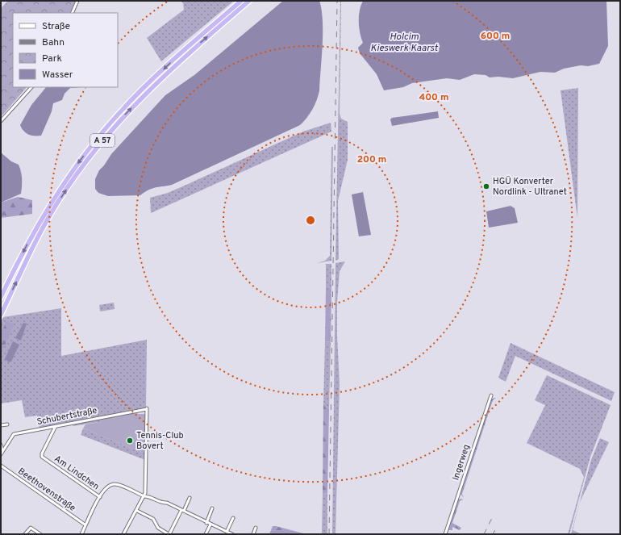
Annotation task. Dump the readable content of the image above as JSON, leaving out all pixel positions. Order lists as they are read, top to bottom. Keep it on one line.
{"streets":{"highway":["A 57"],"street":["Schubertstraße","Ingerweg","Am Lindchen","Beethovenstraße"]},"crossings":[["Schubertstraße","Am Lindchen"]],"water":["Holcim Kieswerk Kaarst"],"places":["HGÜ Konverter Nordlink - Ultranet","Tennis-Club Bovert"],"legend":["Straße","Bahn","Park","Wasser"],"rings":["600 m","400 m","200 m"]}
